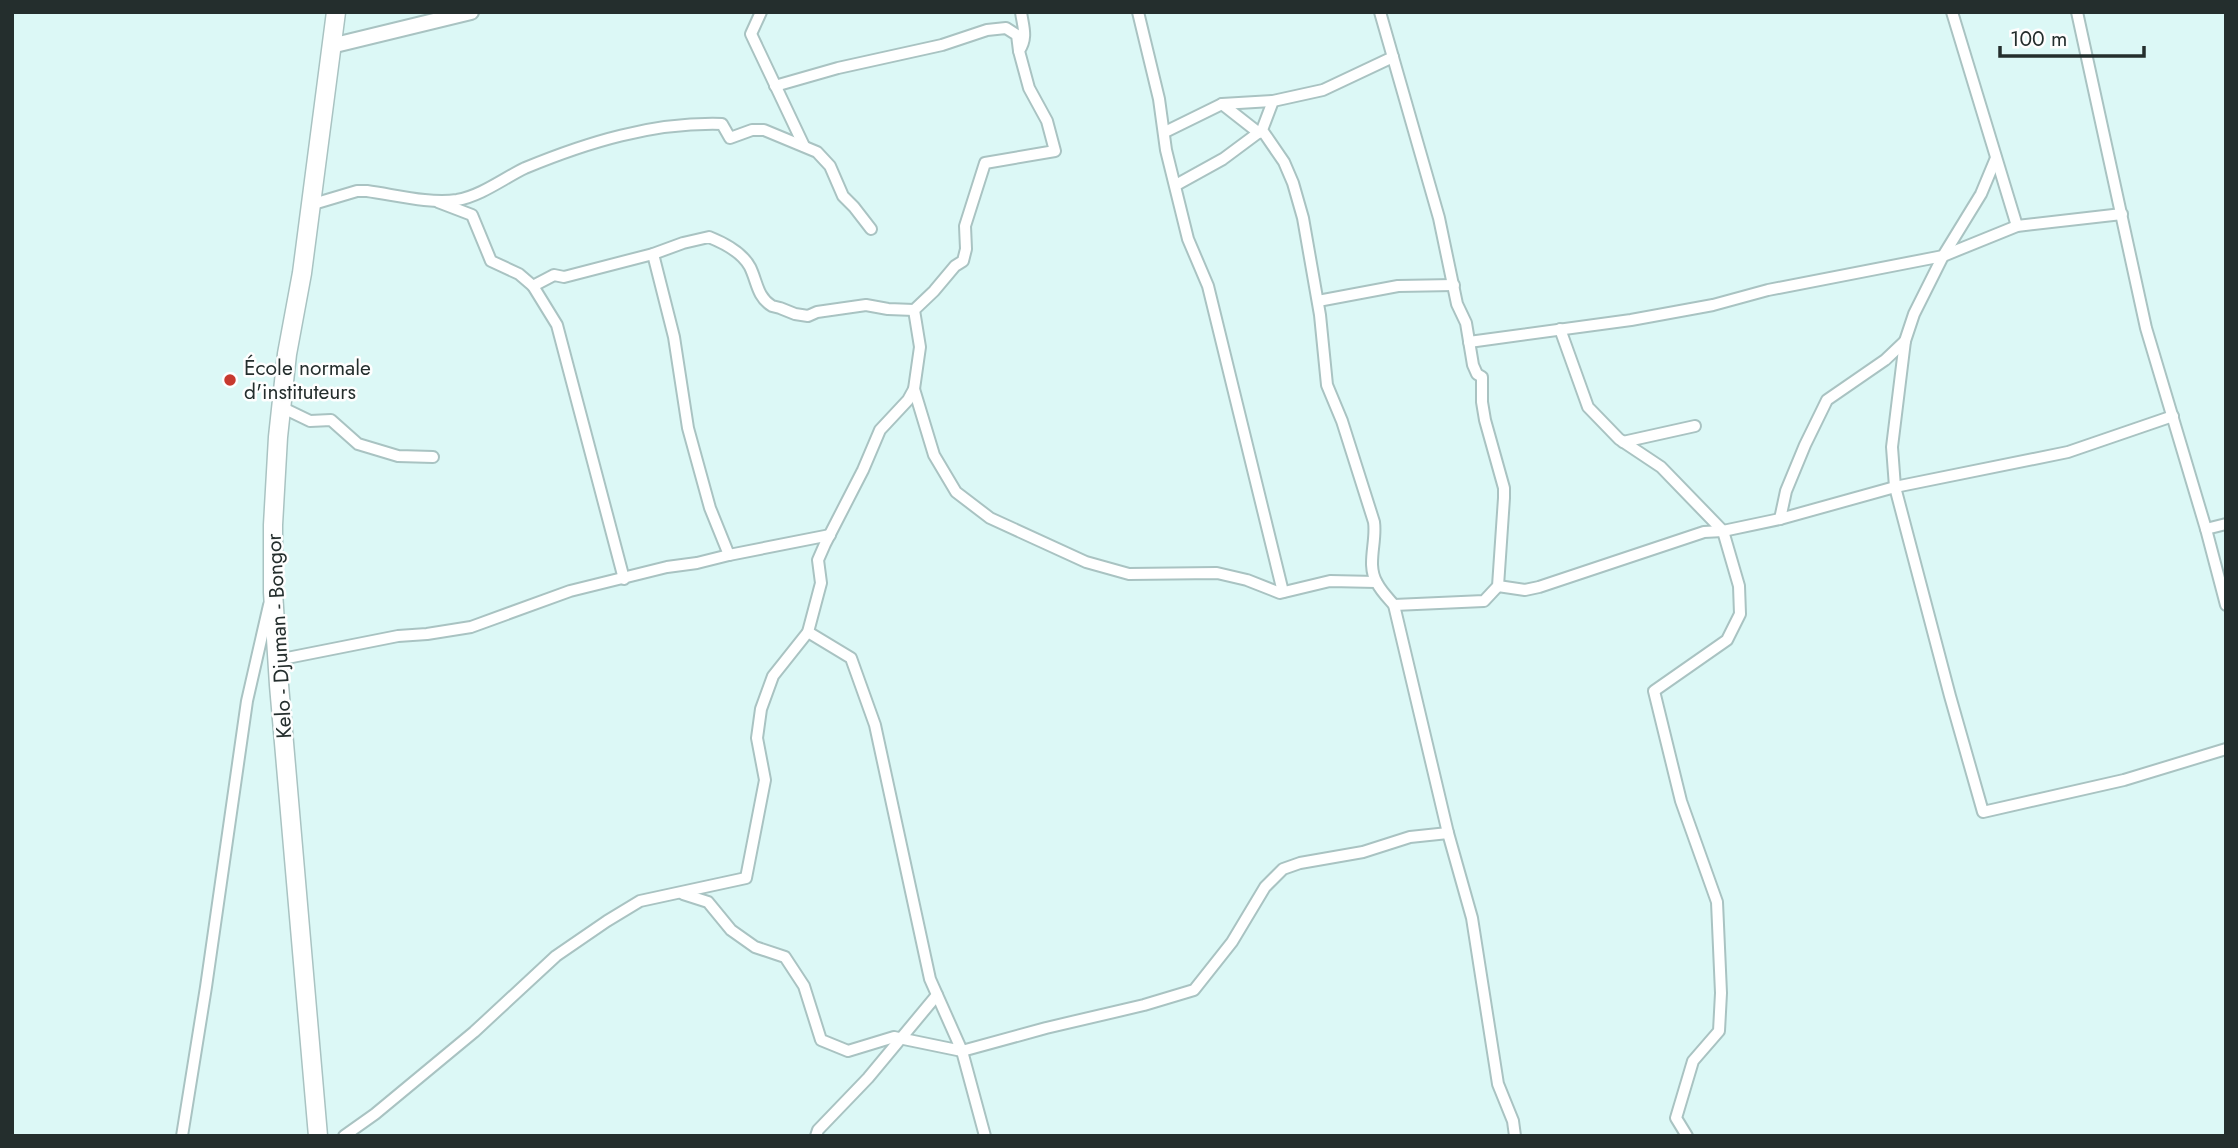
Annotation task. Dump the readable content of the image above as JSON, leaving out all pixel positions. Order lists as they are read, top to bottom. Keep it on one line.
{"streets":{"highway":["Kelo - Djuman - Bongor"]},"places":["École normale d'instituteurs"],"scale_bar":"100 m"}
